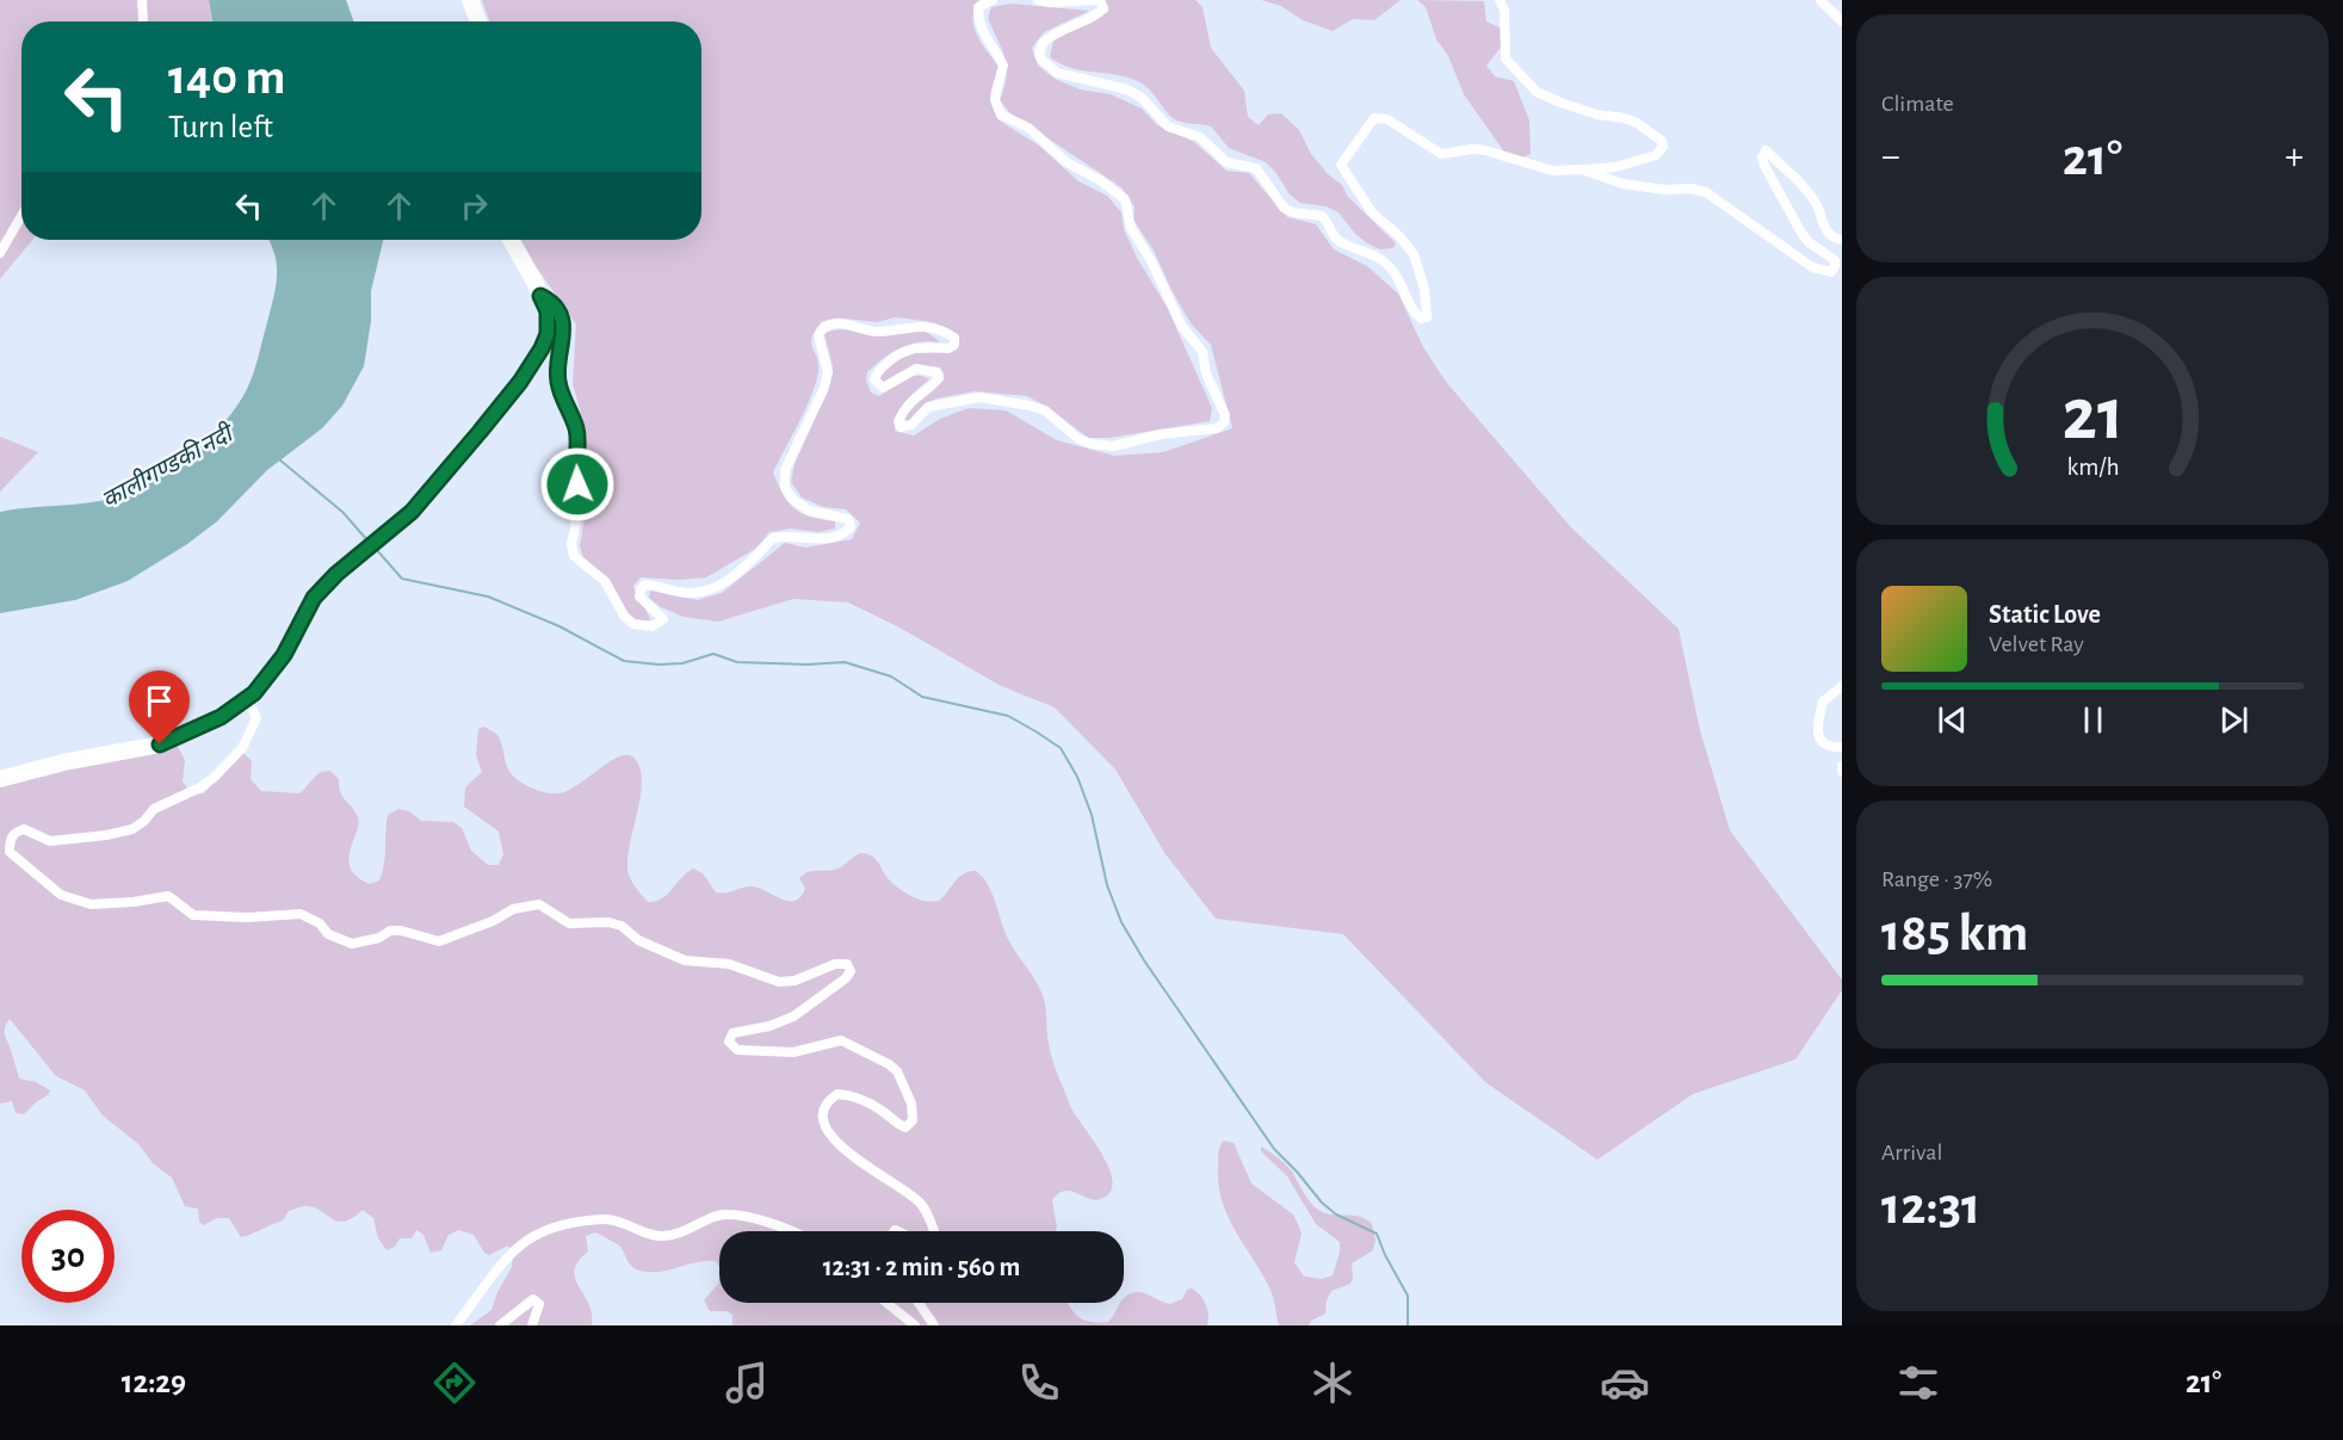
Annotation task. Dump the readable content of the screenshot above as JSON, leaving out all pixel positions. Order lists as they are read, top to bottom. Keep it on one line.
{"water":["कालीगण्डकी नदी"],"page":{"tile":["Climate",["Range · 37%","185 km"],["Arrival","12:31"]],"turn":["140 m","Turn left"],"heat":["−","21°","+"],"song":["Static Love","Velvet Ray"],"limit":"30","trip":"12:31 · 2 min · 560 m","tabs":["12:29","21°"],"gauge":["21","km/h"]}}
